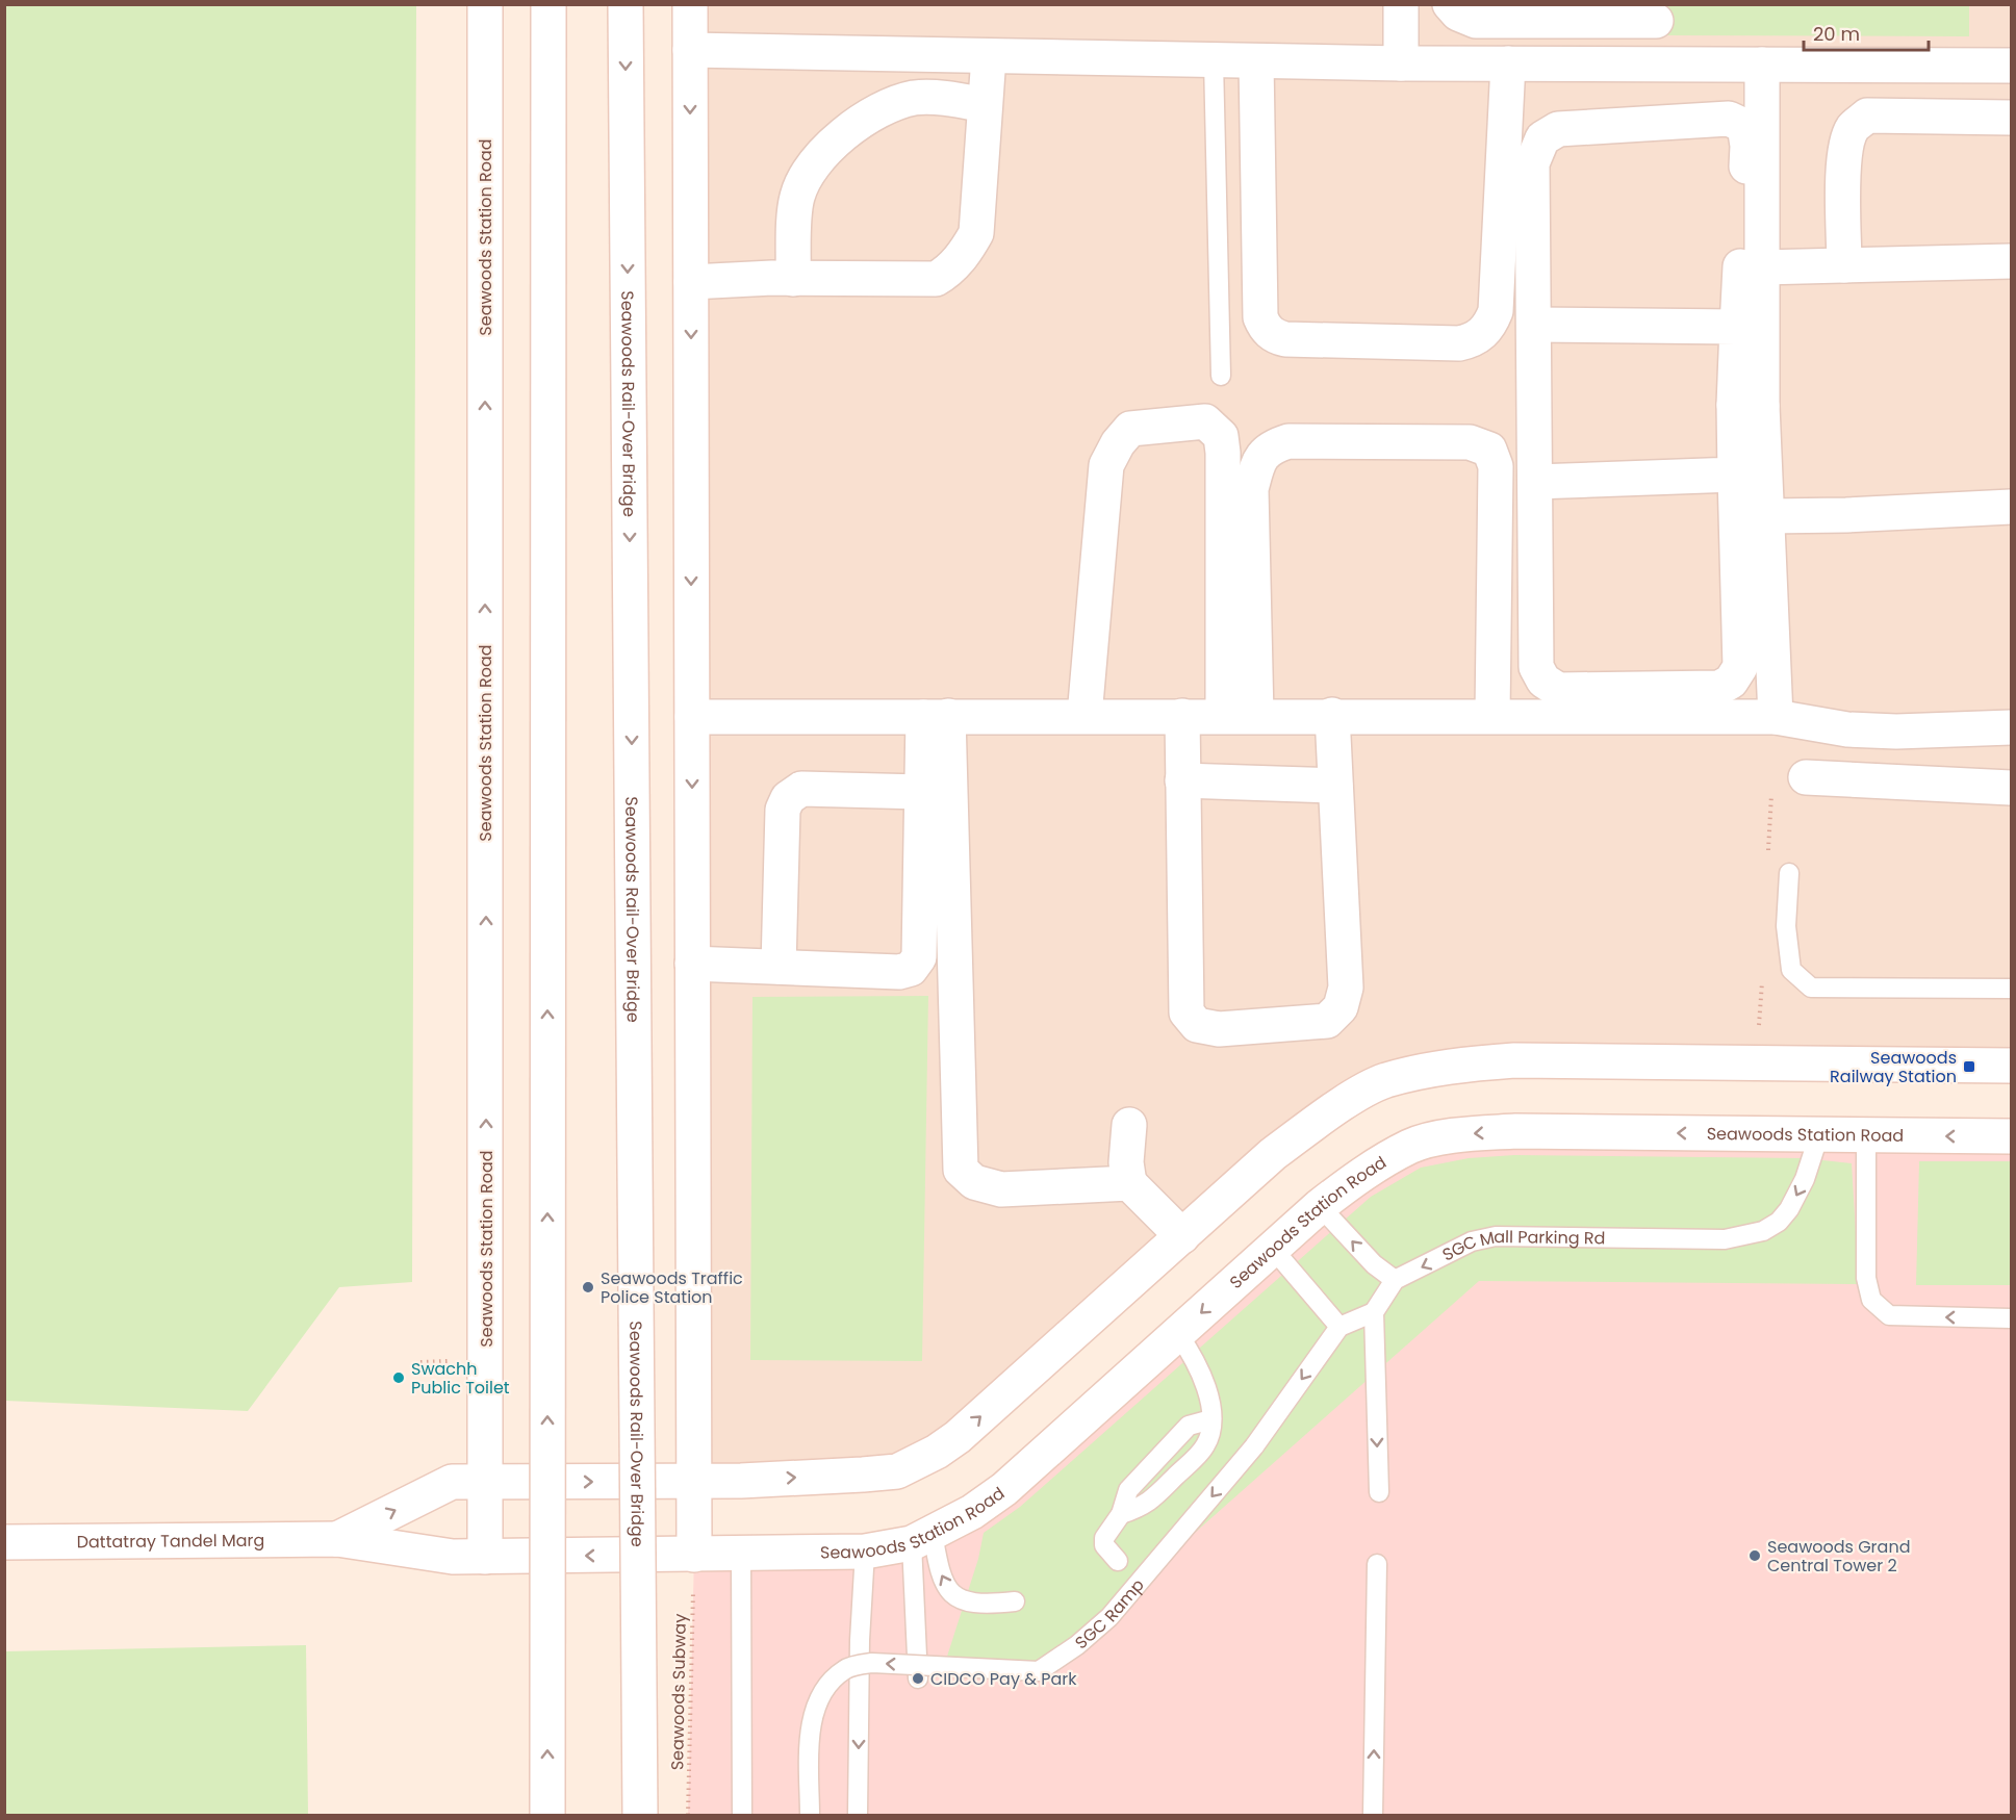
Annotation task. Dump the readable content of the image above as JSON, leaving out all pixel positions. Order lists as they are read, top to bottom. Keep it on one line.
{"streets":{"street":["Seawoods Station Road","Seawoods Rail-Over Bridge","Dattatray Tandel Marg"],"lane":["SGC Mall Parking Rd","SGC Ramp"],"path":["Seawoods Subway"]},"crossings":[["Seawoods Station Road","SGC Mall Parking Rd"],["Seawoods Station Road","Dattatray Tandel Marg"],["Seawoods Station Road","Seawoods Subway"]],"one_way":["SGC Mall Parking Rd"],"places":{"transit":["Seawoods Railway Station"],"other":["Seawoods Traffic Police Station","Swachh Public Toilet","Seawoods Grand Central Tower 2","CIDCO Pay & Park"]},"scale_bar":"20 m"}
